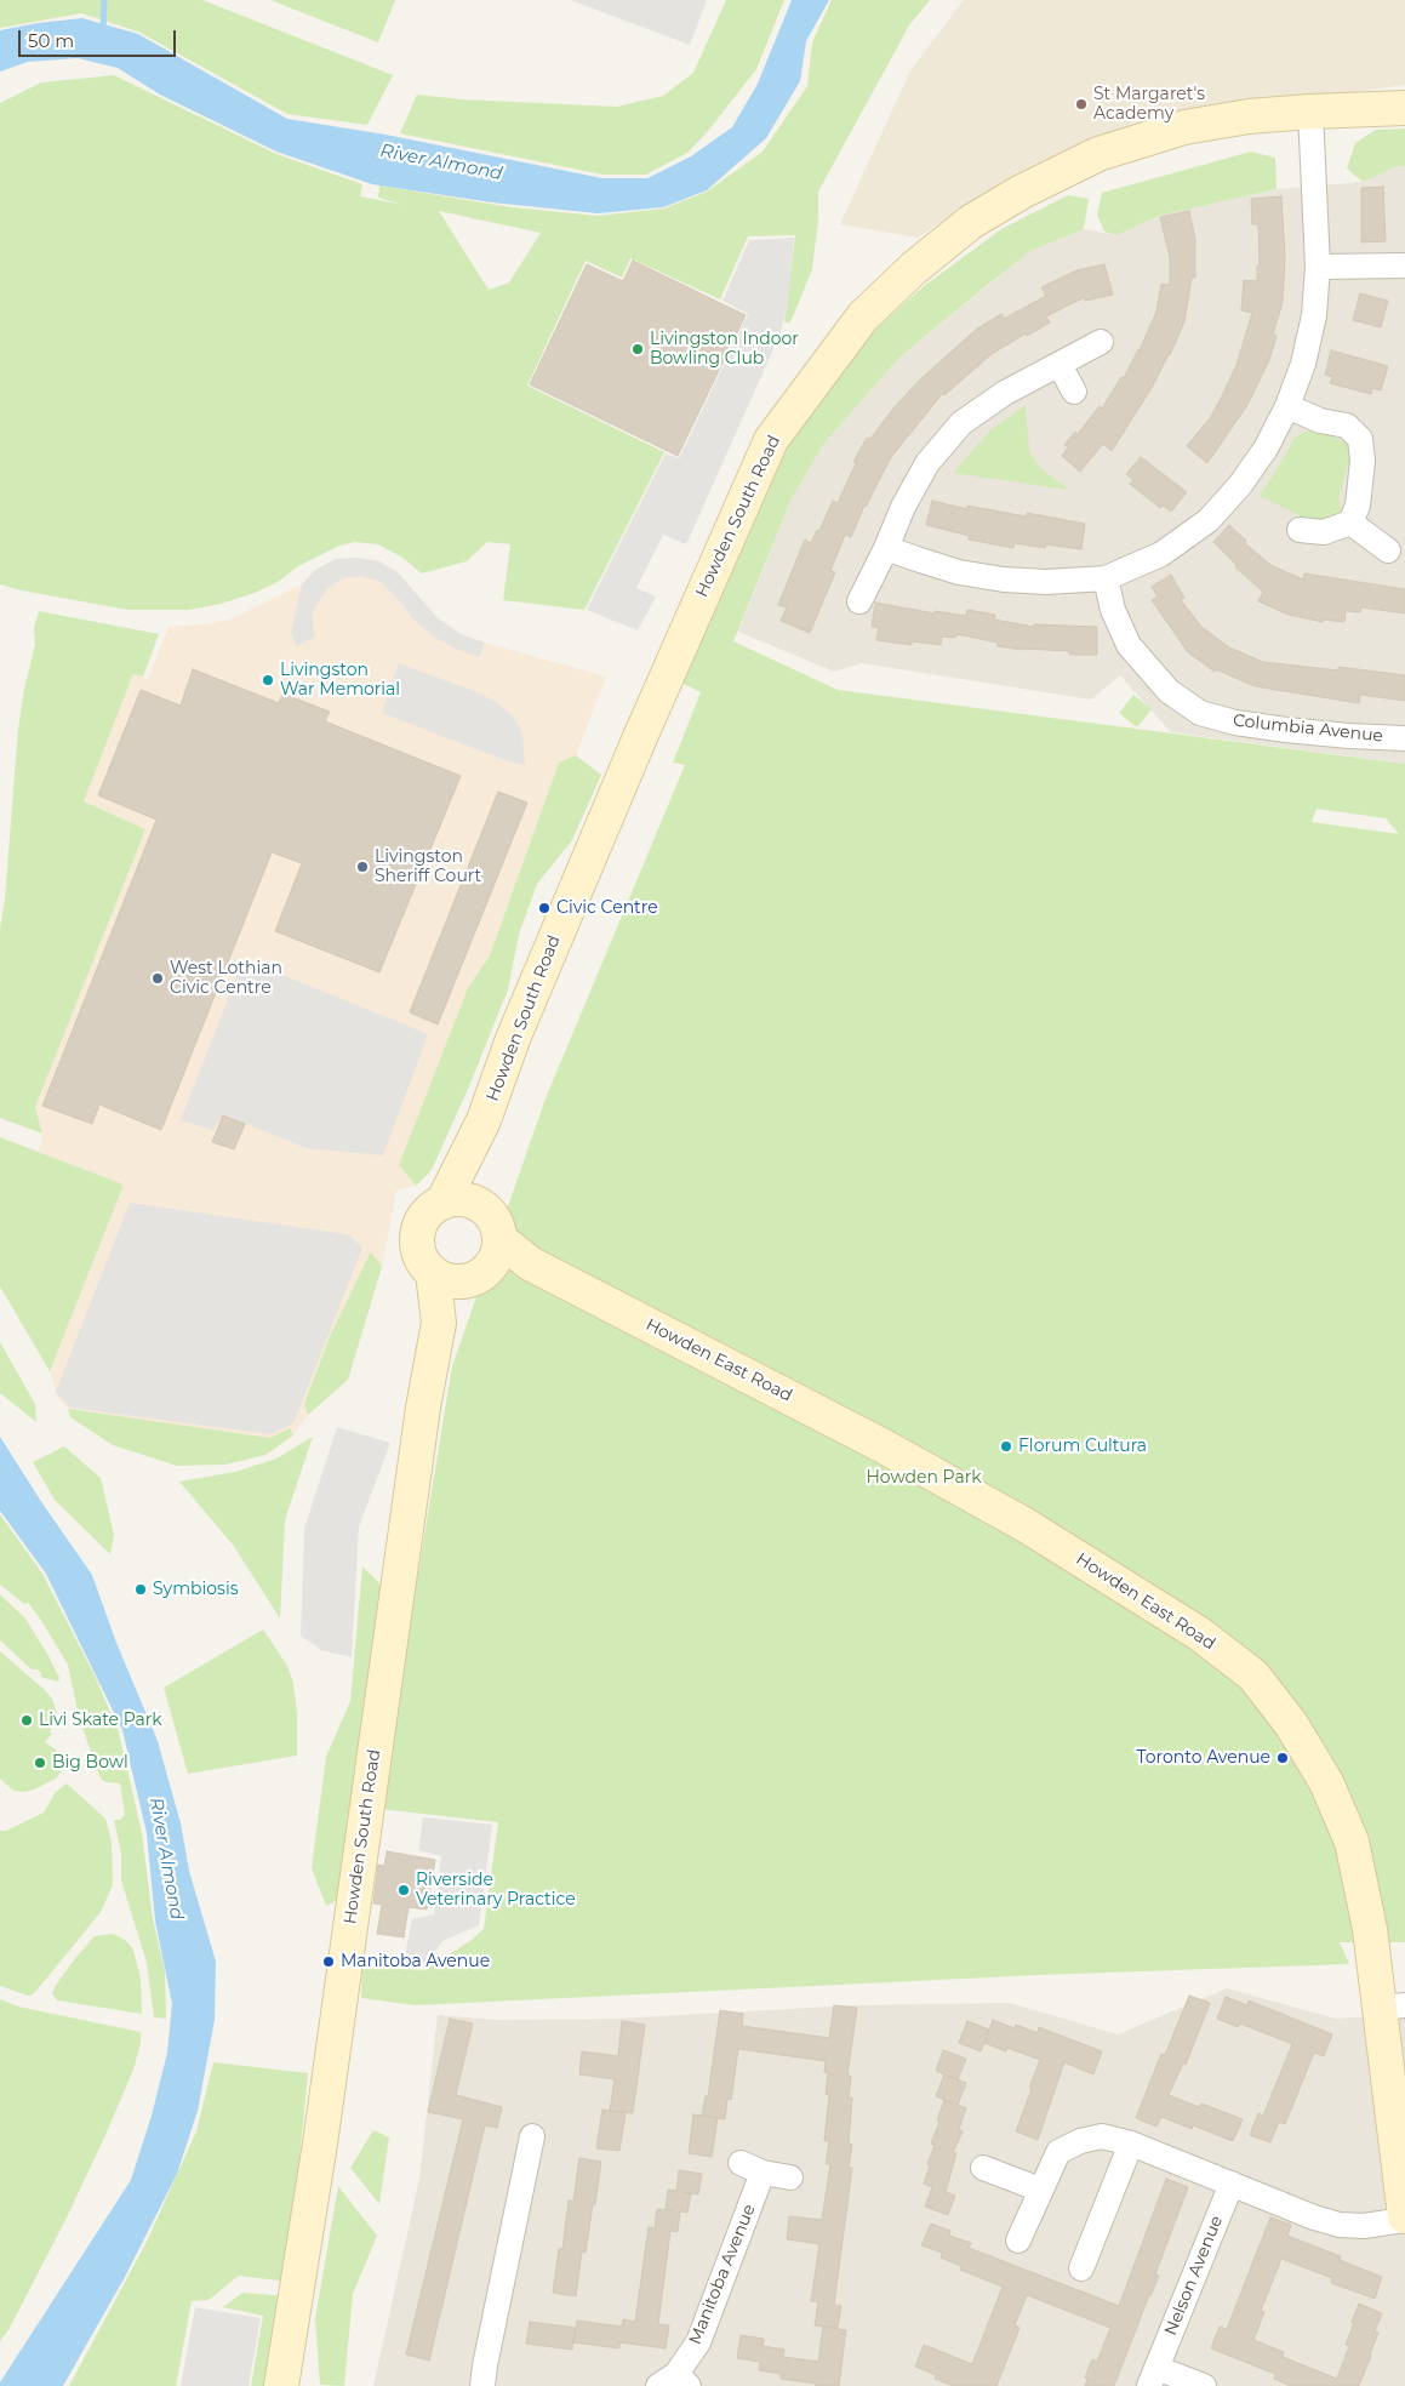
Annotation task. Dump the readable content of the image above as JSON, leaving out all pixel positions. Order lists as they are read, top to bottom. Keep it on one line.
{"streets":{"main road":["Howden South Road","Howden East Road"],"street":["Columbia Avenue","Manitoba Avenue","Nelson Avenue"]},"crossings":[["Howden South Road","Howden East Road"]],"water":["River Almond"],"parks":["Howden Park"],"places":["St Margaret's Academy","Livingston Indoor Bowling Club","Livingston War Memorial","Livingston Sheriff Court","Civic Centre","West Lothian Civic Centre","Florum Cultura","Symbiosis","Livi Skate Park","Toronto Avenue","Big Bowl","Riverside Veterinary Practice","Manitoba Avenue"],"scale_bar":"50 m"}
